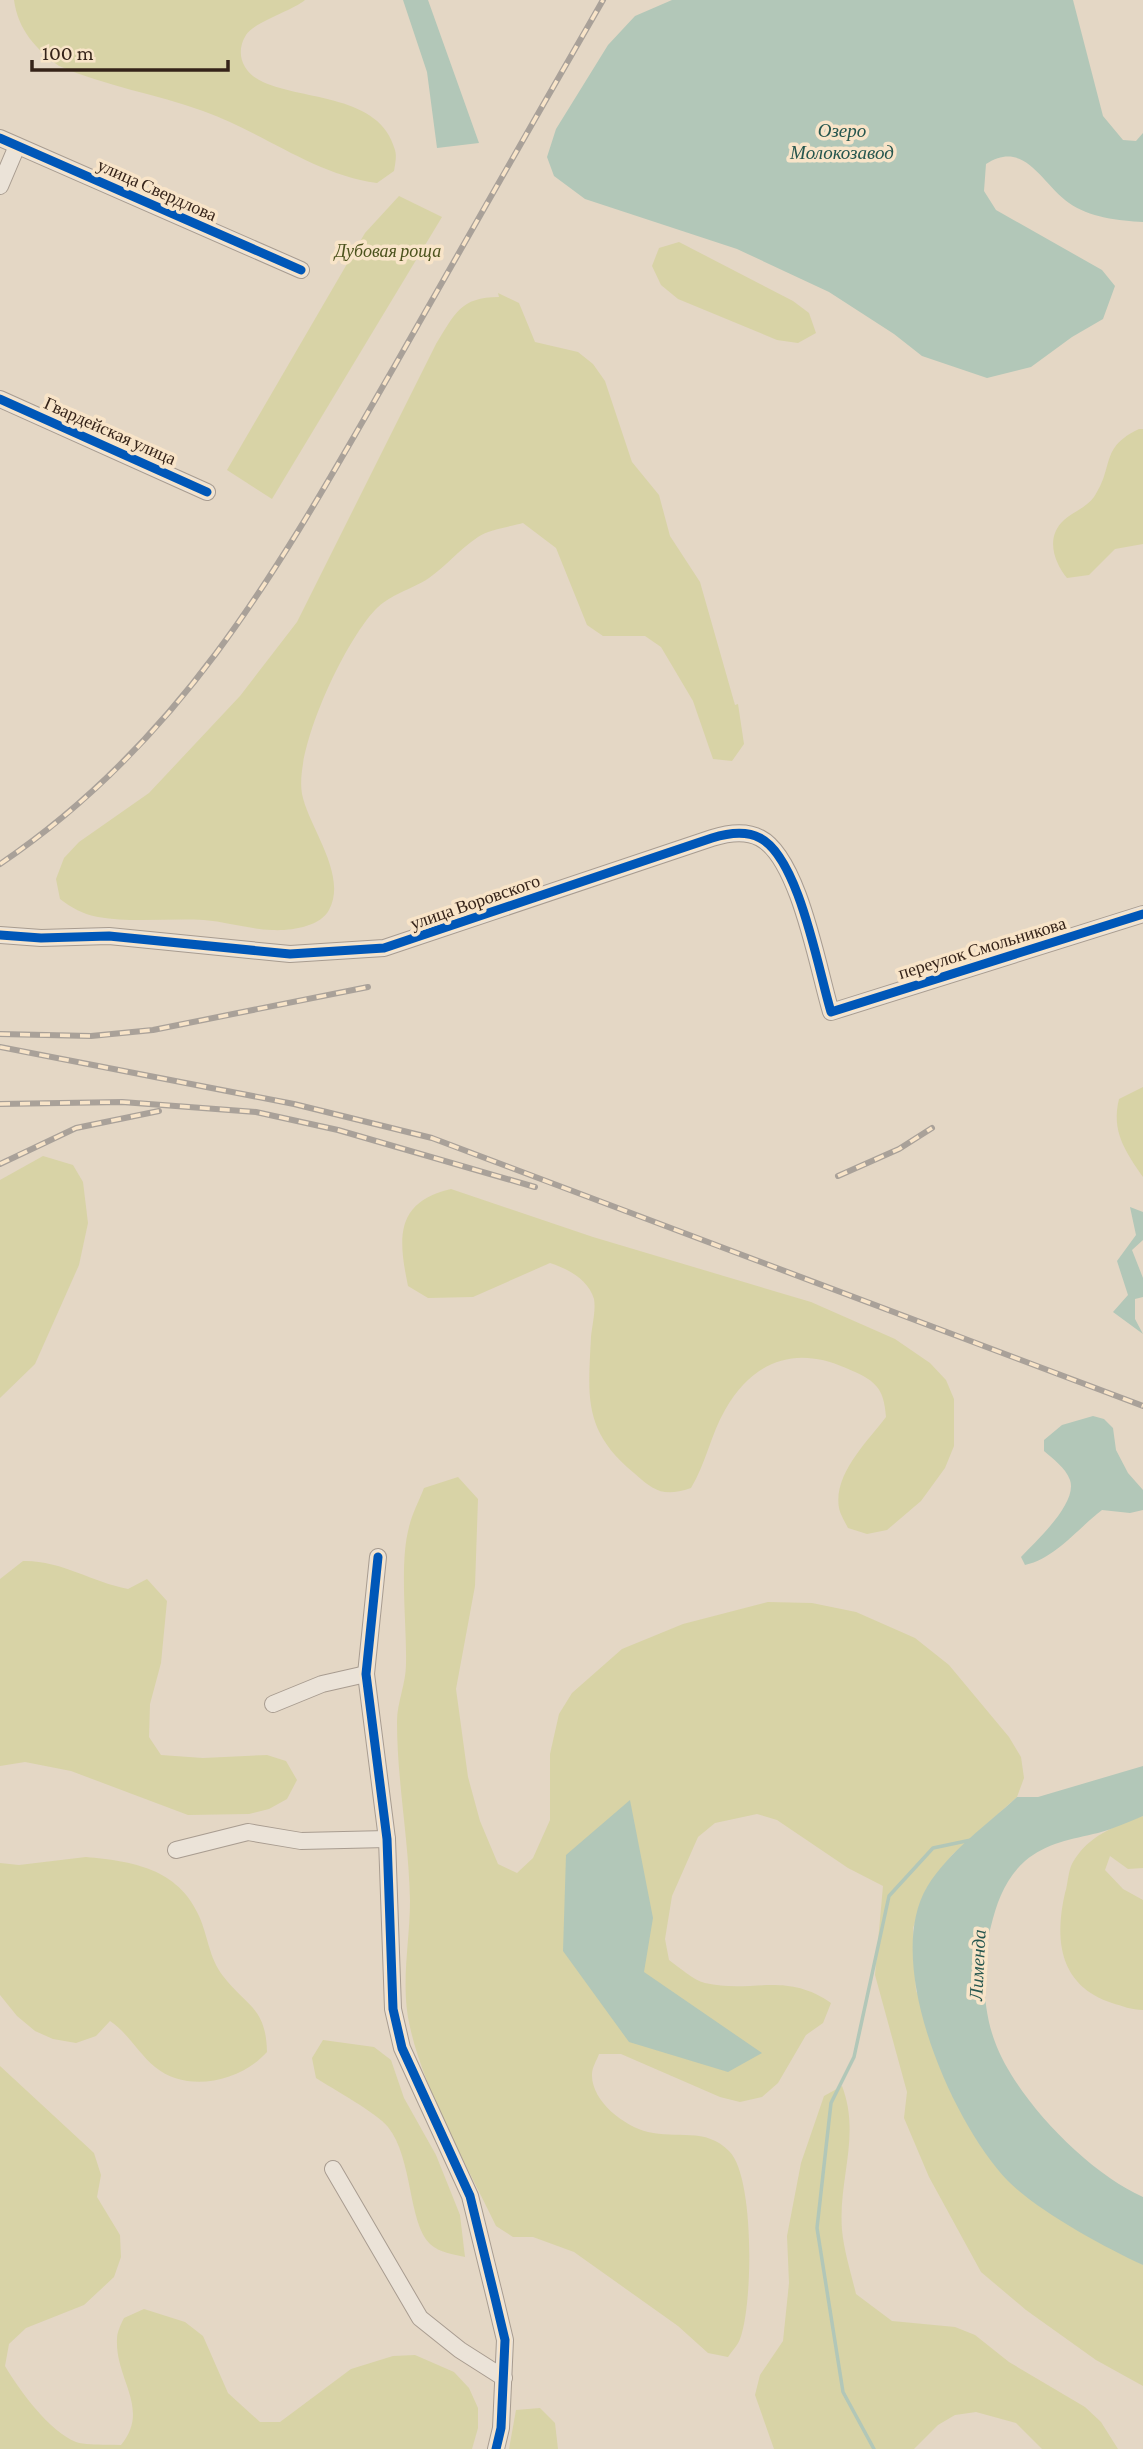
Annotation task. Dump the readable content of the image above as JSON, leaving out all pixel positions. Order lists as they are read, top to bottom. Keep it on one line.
{"streets":{"street":["улица Свердлова","Гвардейская улица","улица Воровского","переулок Смольникова"]},"crossings":[["улица Воровского","переулок Смольникова"]],"water":["Озеро Молокозавод","Лименда"],"parks":["Дубовая роща"],"scale_bar":"100 m"}
